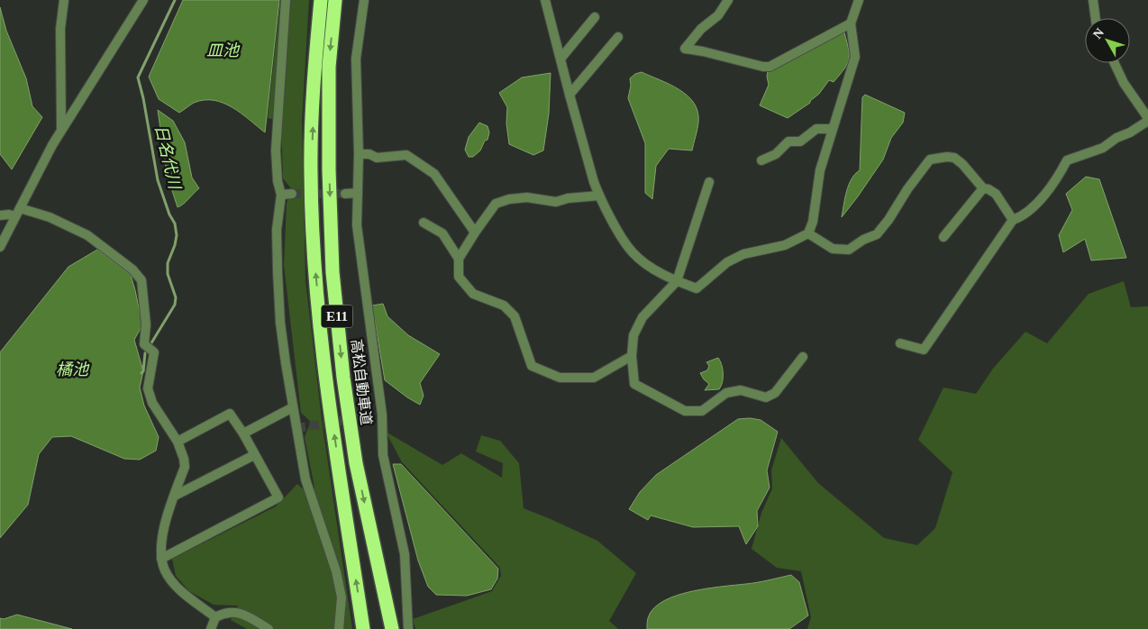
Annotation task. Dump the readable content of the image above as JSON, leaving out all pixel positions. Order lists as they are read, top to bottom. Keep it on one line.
{"streets":{"highway":["E11","高松自動車道"]},"water":["皿池","日名代川","橘池"],"north":"top left"}
